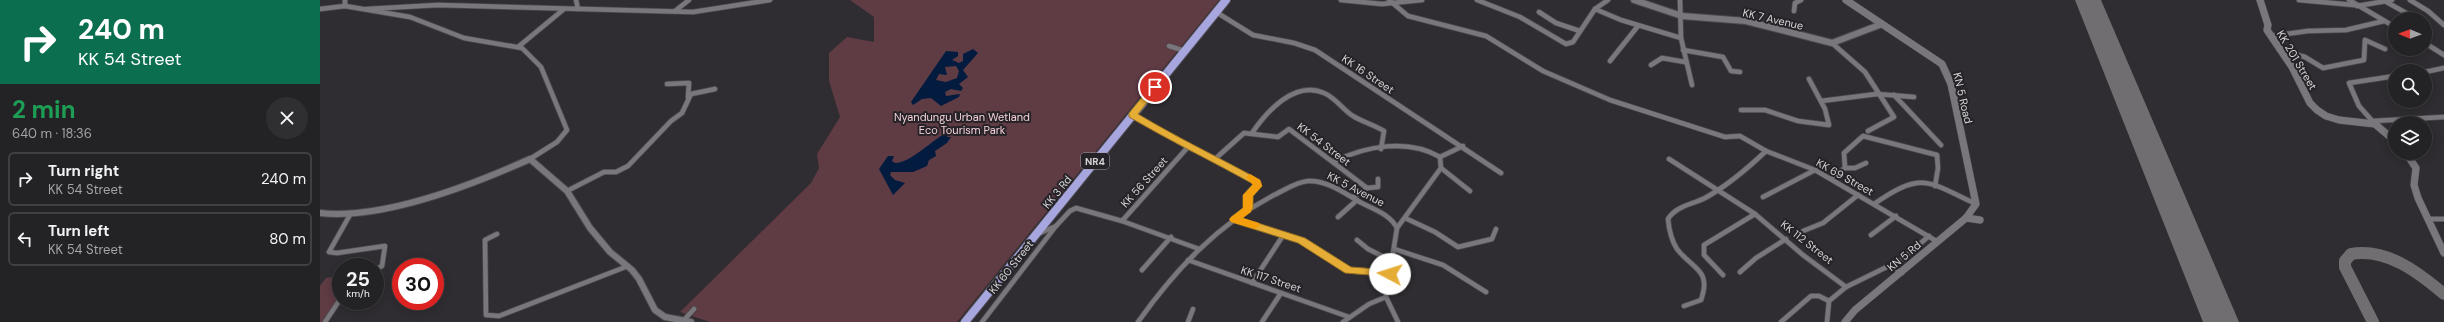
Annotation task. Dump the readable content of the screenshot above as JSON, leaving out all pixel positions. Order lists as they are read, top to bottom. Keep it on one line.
{"streets":{"highway":["NR4","KK 3 Rd"],"main road":["KK 201 Street","KN 5 Road","KN 5 Rd"],"street":["KK 7 Avenue","KK 16 Street","KK 54 Street","KK 69 Street","KK 56 Street","KK 5 Avenue","KK 112 Street","KK 60 Street","KK 117 Street"]},"crossings":[["KK 16 Street","KK 3 Rd"],["KN 5 Road","KN 5 Rd"],["KK 69 Street","KN 5 Rd"],["KK 56 Street","KK 5 Avenue"],["KK 56 Street","KK 60 Street"],["KK 5 Avenue","KK 117 Street"]],"parks":["Nyandungu Urban Wetland Eco Tourism Park"],"north":"left","page":{"turn":["240 m","KK 54 Street"],"heading":["2 min","640 m · 18:36"],"list":[{"name":"Turn right","note":"KK 54 Street","value":"240 m"},{"name":"Turn left","note":"KK 54 Street","value":"80 m"}],"speed":"25 km/h","limit":"30"}}
